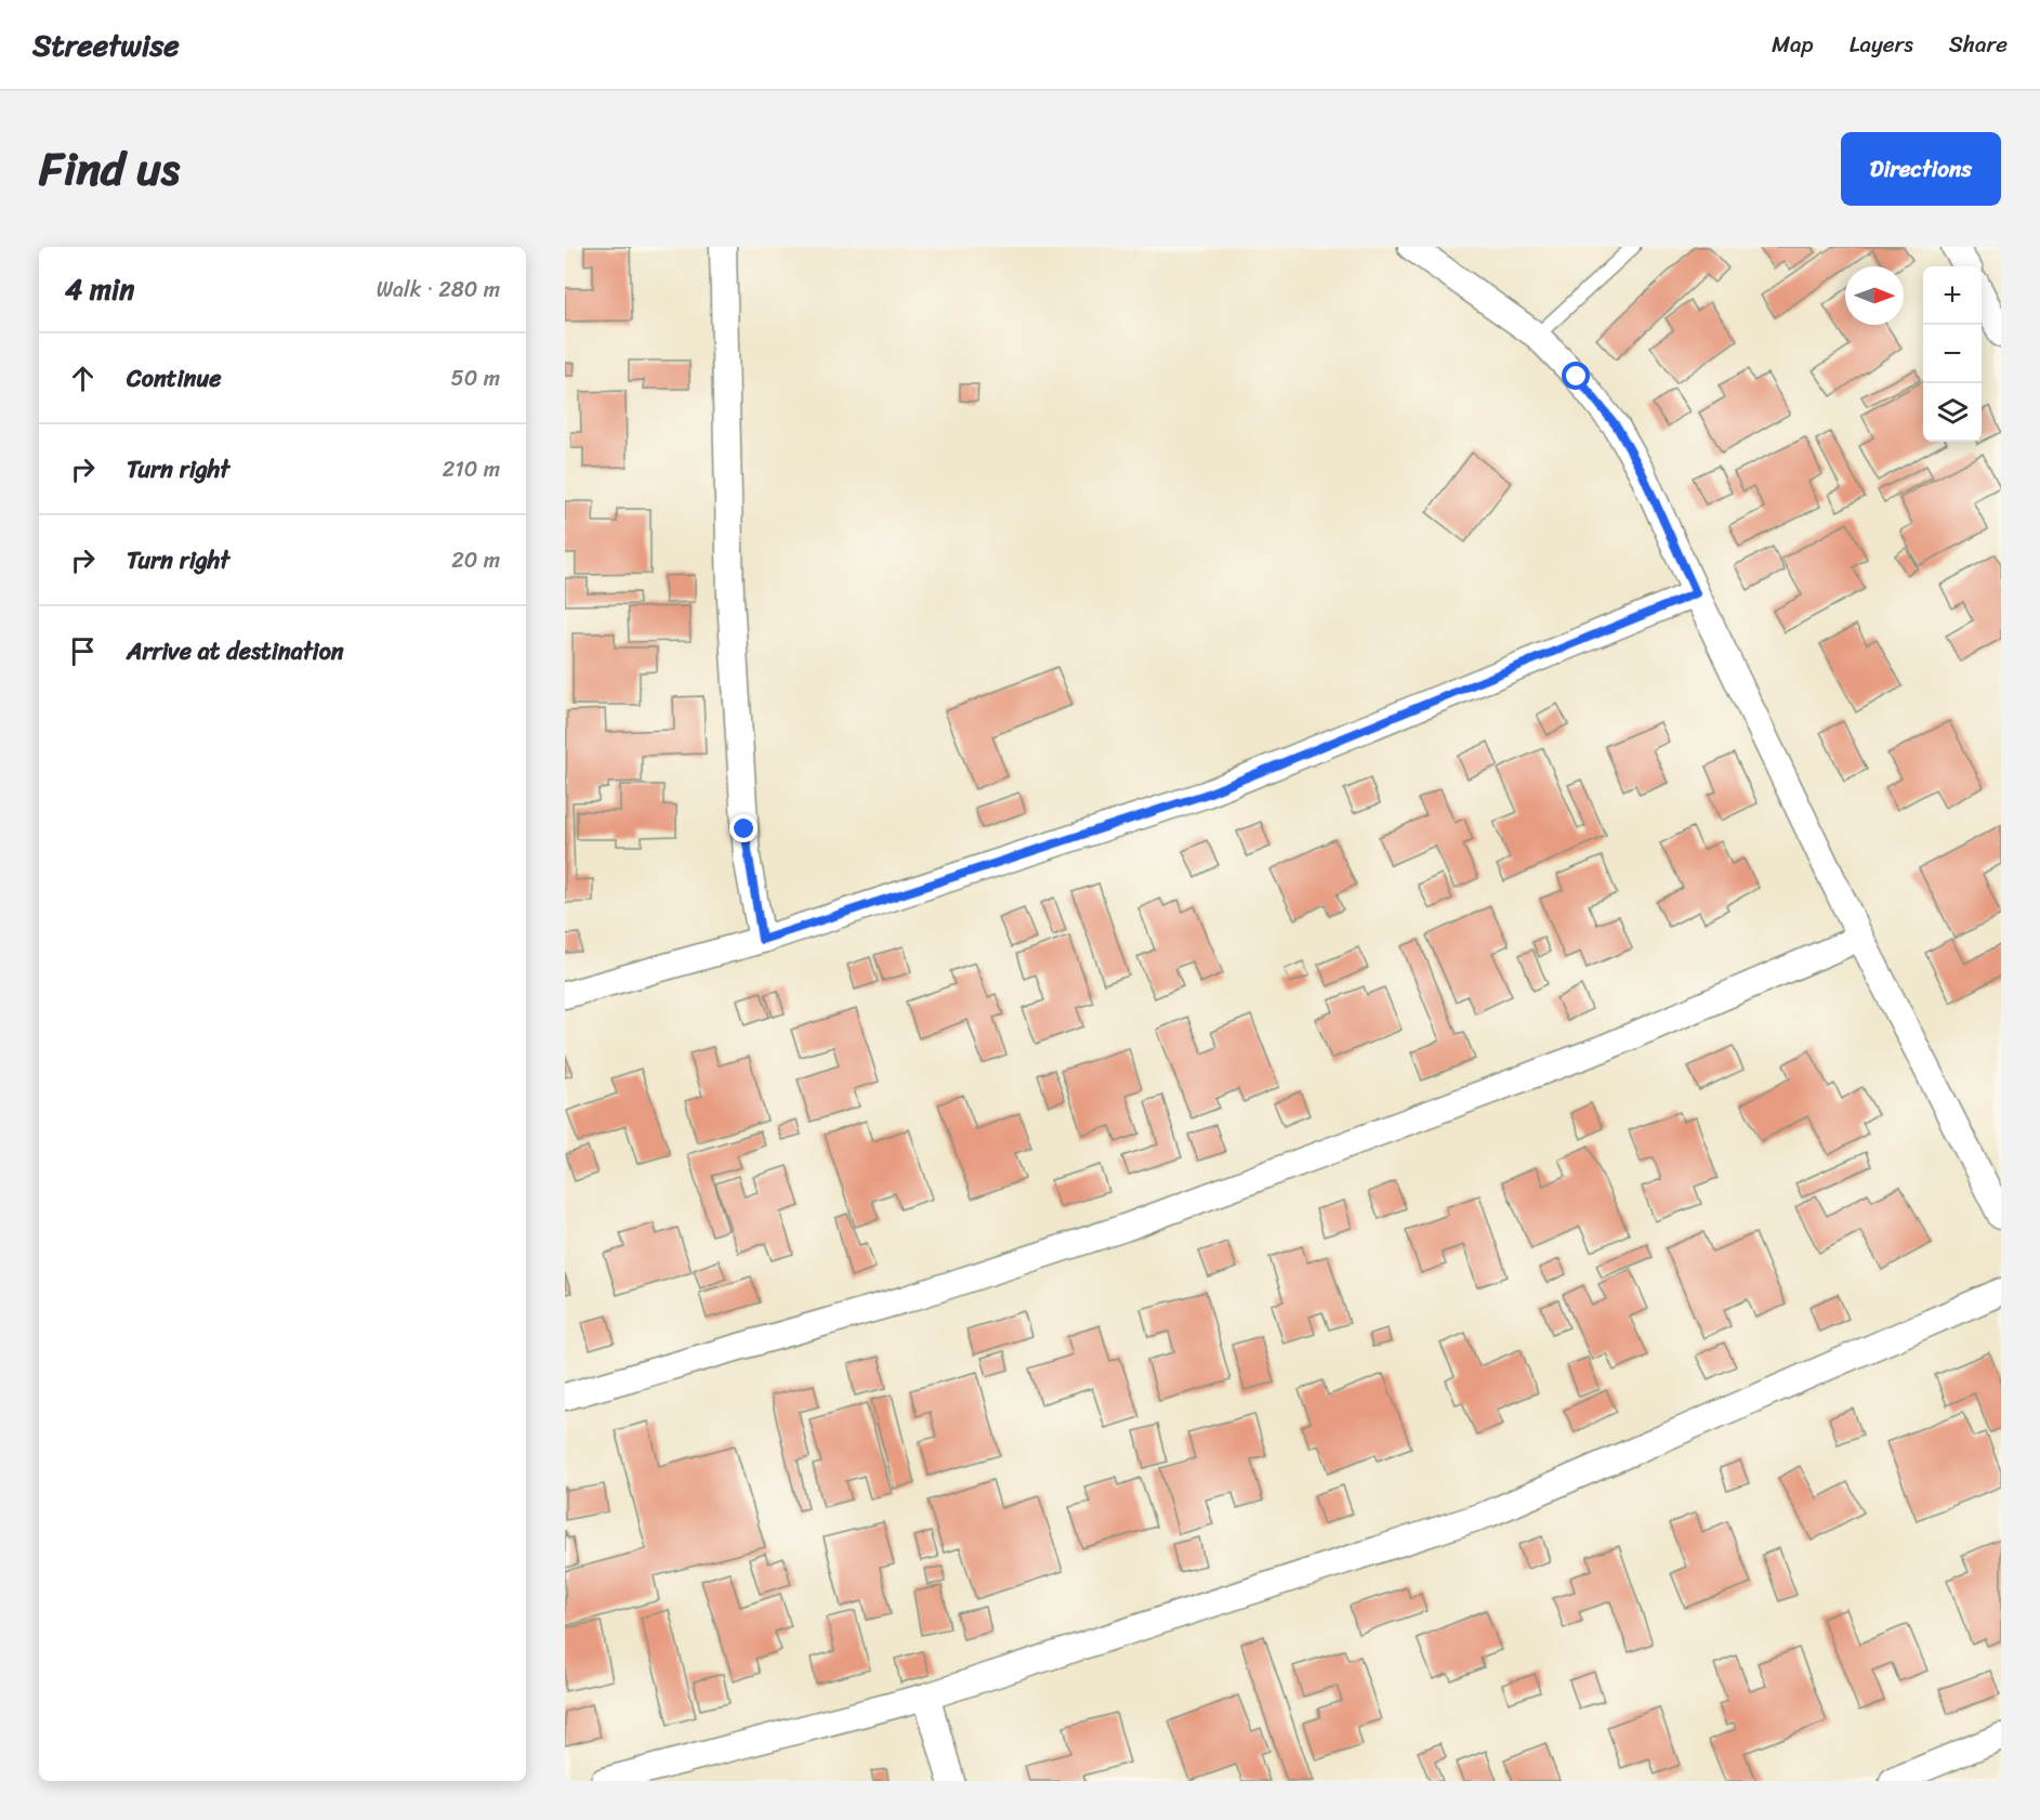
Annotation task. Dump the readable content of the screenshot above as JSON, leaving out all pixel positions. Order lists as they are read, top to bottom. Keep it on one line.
{"north":"right","page":{"header":"Streetwise","nav":["Map","Layers","Share"],"title":"Find us","buttons":"Directions","heading":["4 min","Walk · 280 m"],"map_buttons":["+","−"],"list":[["Continue","50 m"],["Turn right","210 m"],["Turn right","20 m"],"Arrive at destination"]}}
